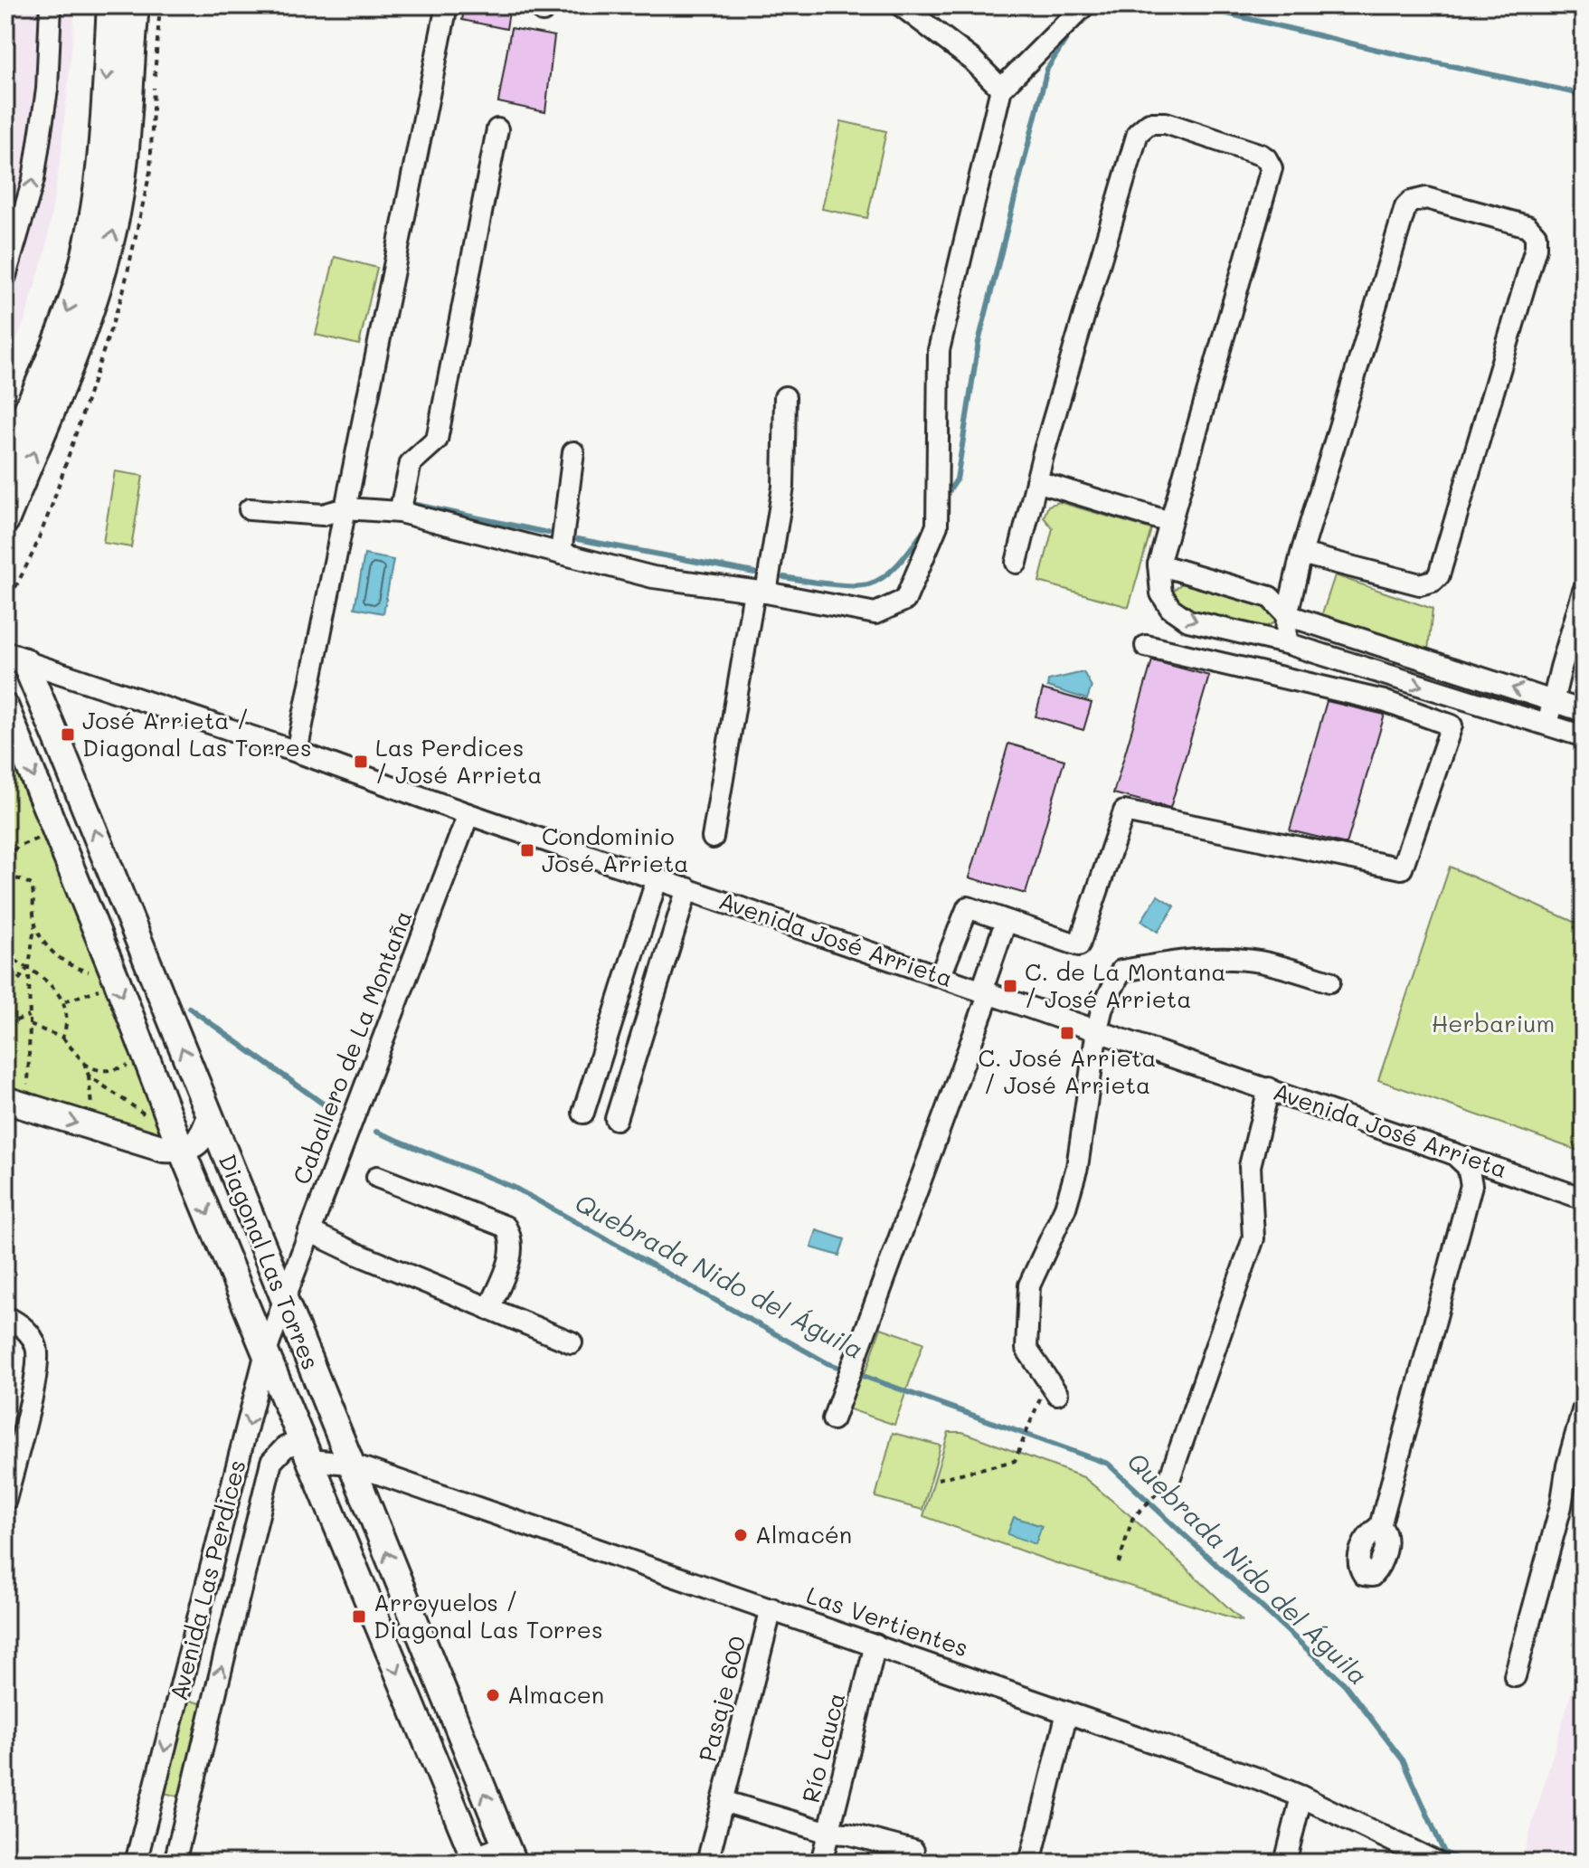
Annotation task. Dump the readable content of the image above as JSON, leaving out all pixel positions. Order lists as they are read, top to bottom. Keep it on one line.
{"streets":{"main road":["Diagonal Las Torres"],"street":["Avenida José Arrieta","Caballero de La Montaña","Avenida Las Perdices","Las Vertientes","Pasaje 600","Río Lauca"]},"crossings":[["Avenida José Arrieta","Caballero de La Montaña"],["Avenida José Arrieta","Diagonal Las Torres"],["Caballero de La Montaña","Diagonal Las Torres"],["Caballero de La Montaña","Avenida Las Perdices"],["Diagonal Las Torres","Avenida Las Perdices"],["Diagonal Las Torres","Las Vertientes"],["Avenida Las Perdices","Las Vertientes"],["Las Vertientes","Pasaje 600"],["Las Vertientes","Río Lauca"]],"water":["Quebrada Nido del Águila"],"parks":["Herbarium"],"places":{"transit":["José Arrieta / Diagonal Las Torres","Las Perdices / José Arrieta","Condominio José Arrieta","C. de La Montana / José Arrieta","C. José Arrieta / José Arrieta","Arroyuelos / Diagonal Las Torres"],"other":["Almacén","Almacen"]}}
